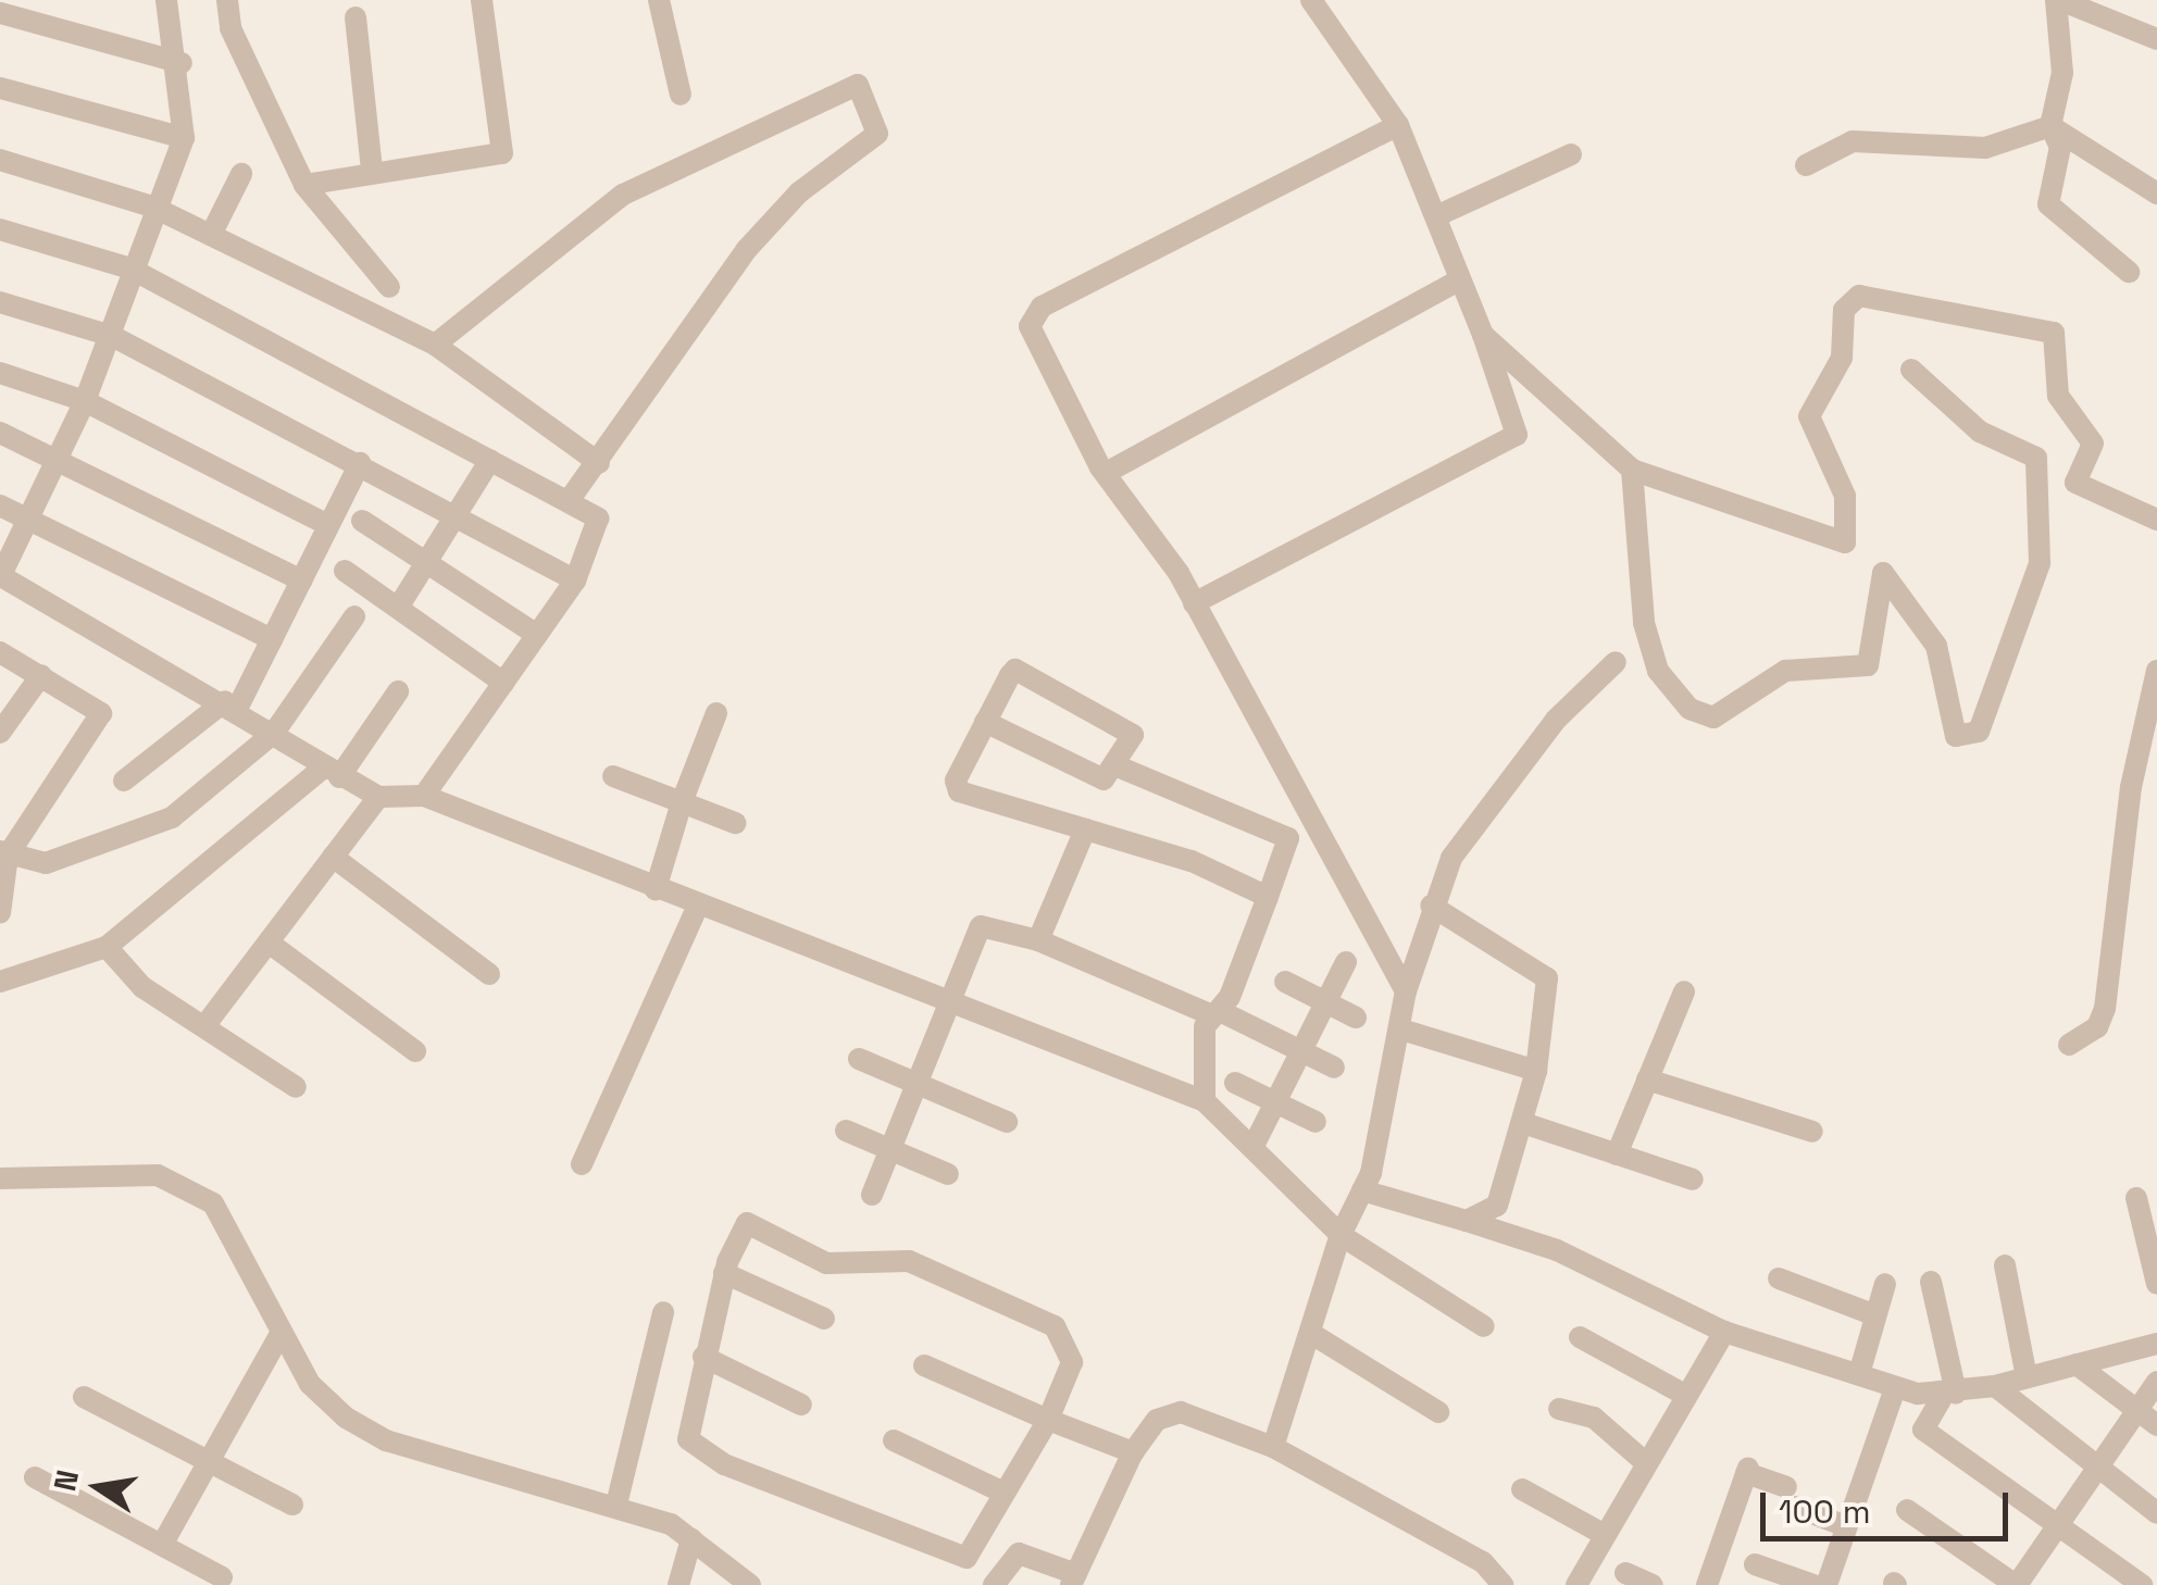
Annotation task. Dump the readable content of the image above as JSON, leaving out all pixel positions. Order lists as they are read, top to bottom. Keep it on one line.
{"scale_bar":"100 m","north":"left"}
